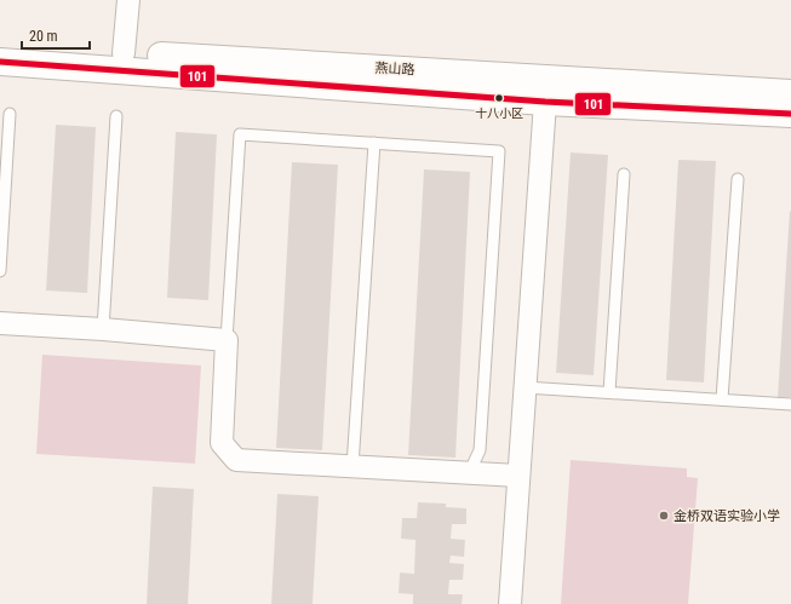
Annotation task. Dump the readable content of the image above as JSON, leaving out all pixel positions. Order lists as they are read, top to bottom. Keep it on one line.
{"streets":{"main road":["燕山路"]},"places":["十八小区","金桥双语实验小学"],"lines":["transit line 101"],"scale_bar":"20 m"}
